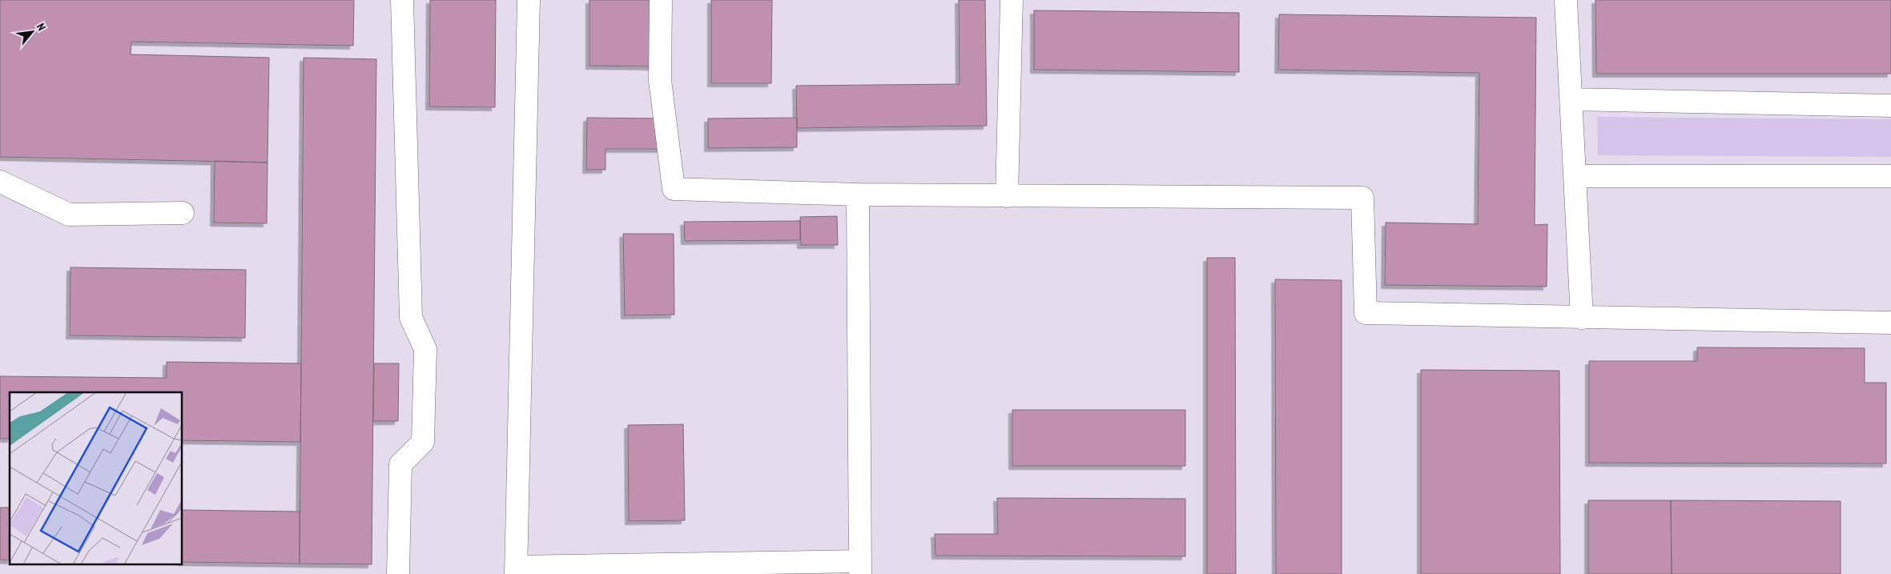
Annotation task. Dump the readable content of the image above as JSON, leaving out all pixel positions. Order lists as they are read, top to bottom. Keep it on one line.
{"north":"top right"}
